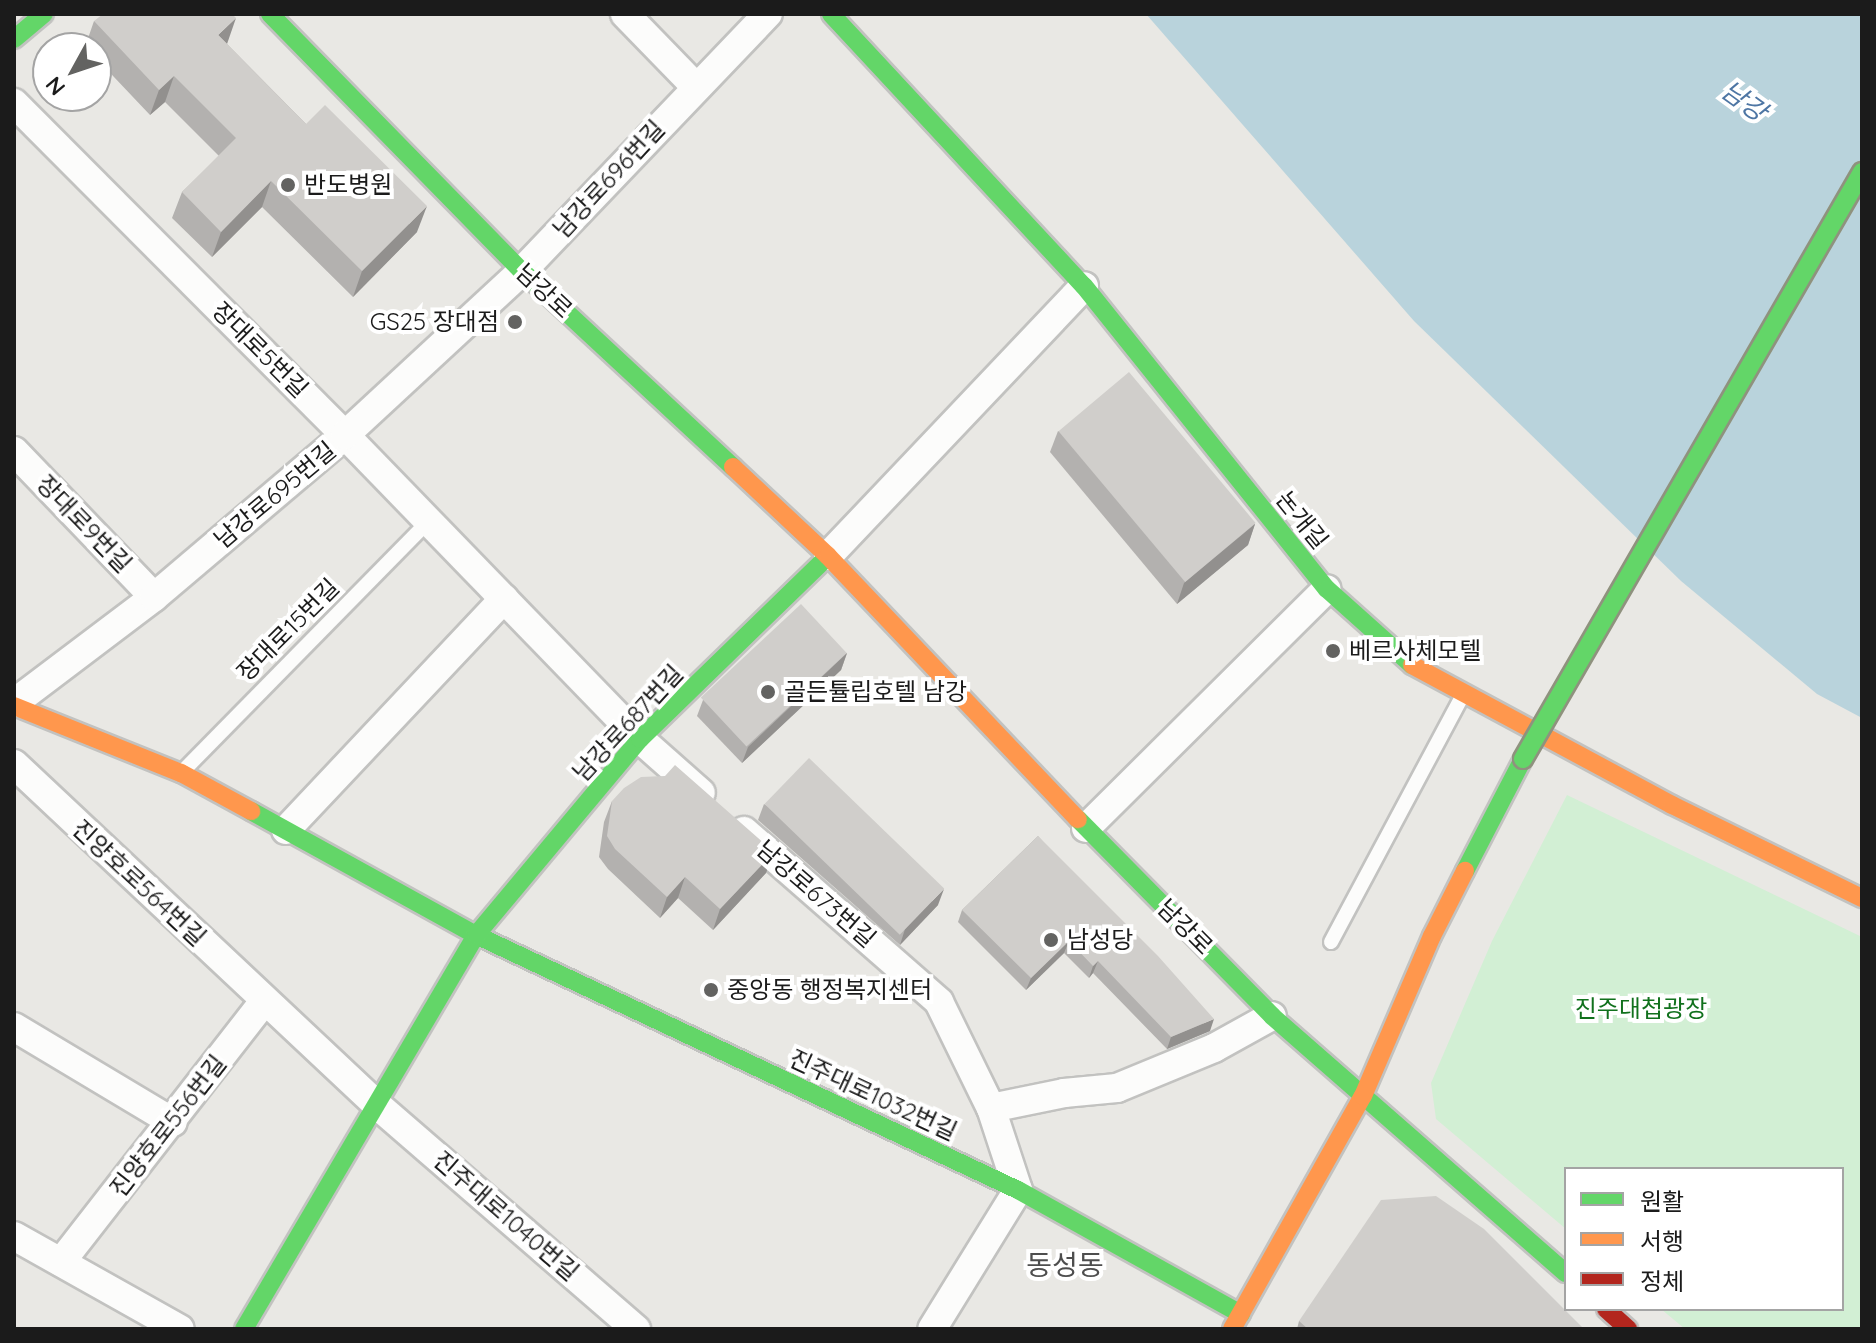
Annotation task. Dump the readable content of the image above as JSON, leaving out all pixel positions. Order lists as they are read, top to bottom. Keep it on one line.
{"streets":{"street":["남강로696번길","남강로","장대로5번길","남강로695번길","논개길","장대로9번길","남강로687번길","진양호로564번길","남강로673번길","진주대로1032번길","진양호로556번길","진주대로1040번길"],"lane":["장대로15번길"]},"crossings":[["남강로696번길","남강로"],["남강로696번길","남강로695번길"],["남강로","남강로695번길"],["남강로","남강로687번길"],["장대로5번길","남강로695번길"],["장대로5번길","장대로15번길"],["장대로5번길","남강로687번길"],["장대로5번길","남강로673번길"],["남강로695번길","장대로9번길"],["남강로687번길","남강로673번길"],["남강로687번길","진주대로1032번길"],["진양호로564번길","진양호로556번길"],["남강로673번길","진주대로1032번길"]],"districts":["동성동"],"water":["남강"],"parks":["진주대첩광장"],"places":["반도병원","GS25 장대점","베르사체모텔","골든튤립호텔 남강","남성당","중앙동 행정복지센터"],"legend":["원활","서행","정체"],"north":"bottom left"}
